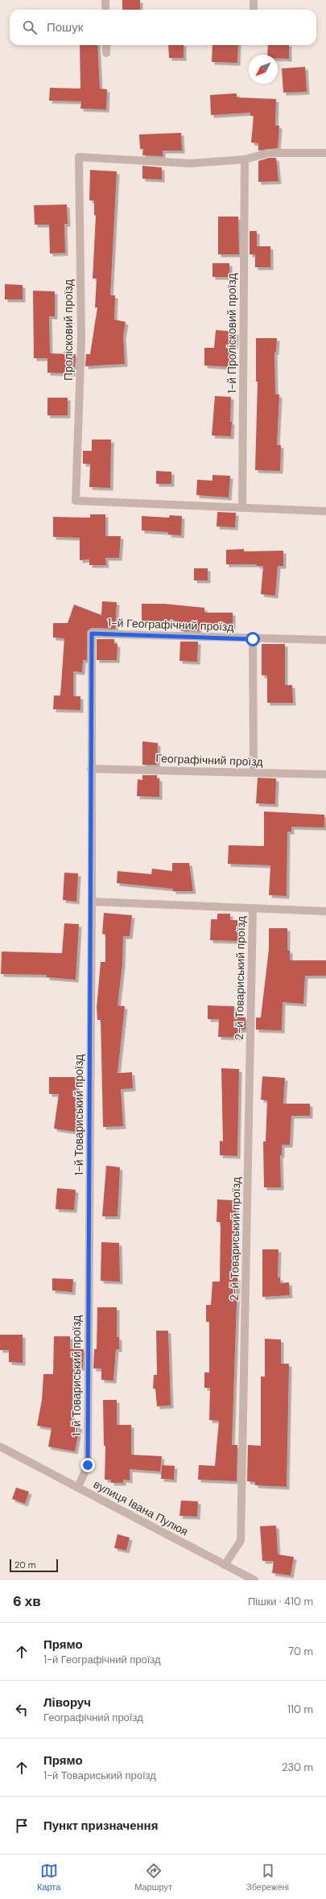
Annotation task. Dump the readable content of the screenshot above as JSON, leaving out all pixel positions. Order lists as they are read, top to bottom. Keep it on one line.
{"streets":{"street":["Пролісковий проїзд","1-й Пролісковий проїзд","1-й Географічний проїзд","Географічний проїзд","2-й Товариський проїзд","1-й Товариський проїзд","вулиця Івана Пулюя"]},"crossings":[["Пролісковий проїзд","1-й Пролісковий проїзд"],["1-й Географічний проїзд","Географічний проїзд"],["2-й Товариський проїзд","вулиця Івана Пулюя"],["1-й Товариський проїзд","вулиця Івана Пулюя"]],"scale_bar":"20 m","north":"bottom left","page":{"search":"Пошук","scale":"20 m","heading":["6 хв","Пішки · 410 m"],"list":[["Прямо","1-й Географічний проїзд","70 m"],["Ліворуч","Географічний проїзд","110 m"],["Прямо","1-й Товариський проїзд","230 m"],"Пункт призначення"],"nav":["Карта","Маршрут","Збережені"]}}
